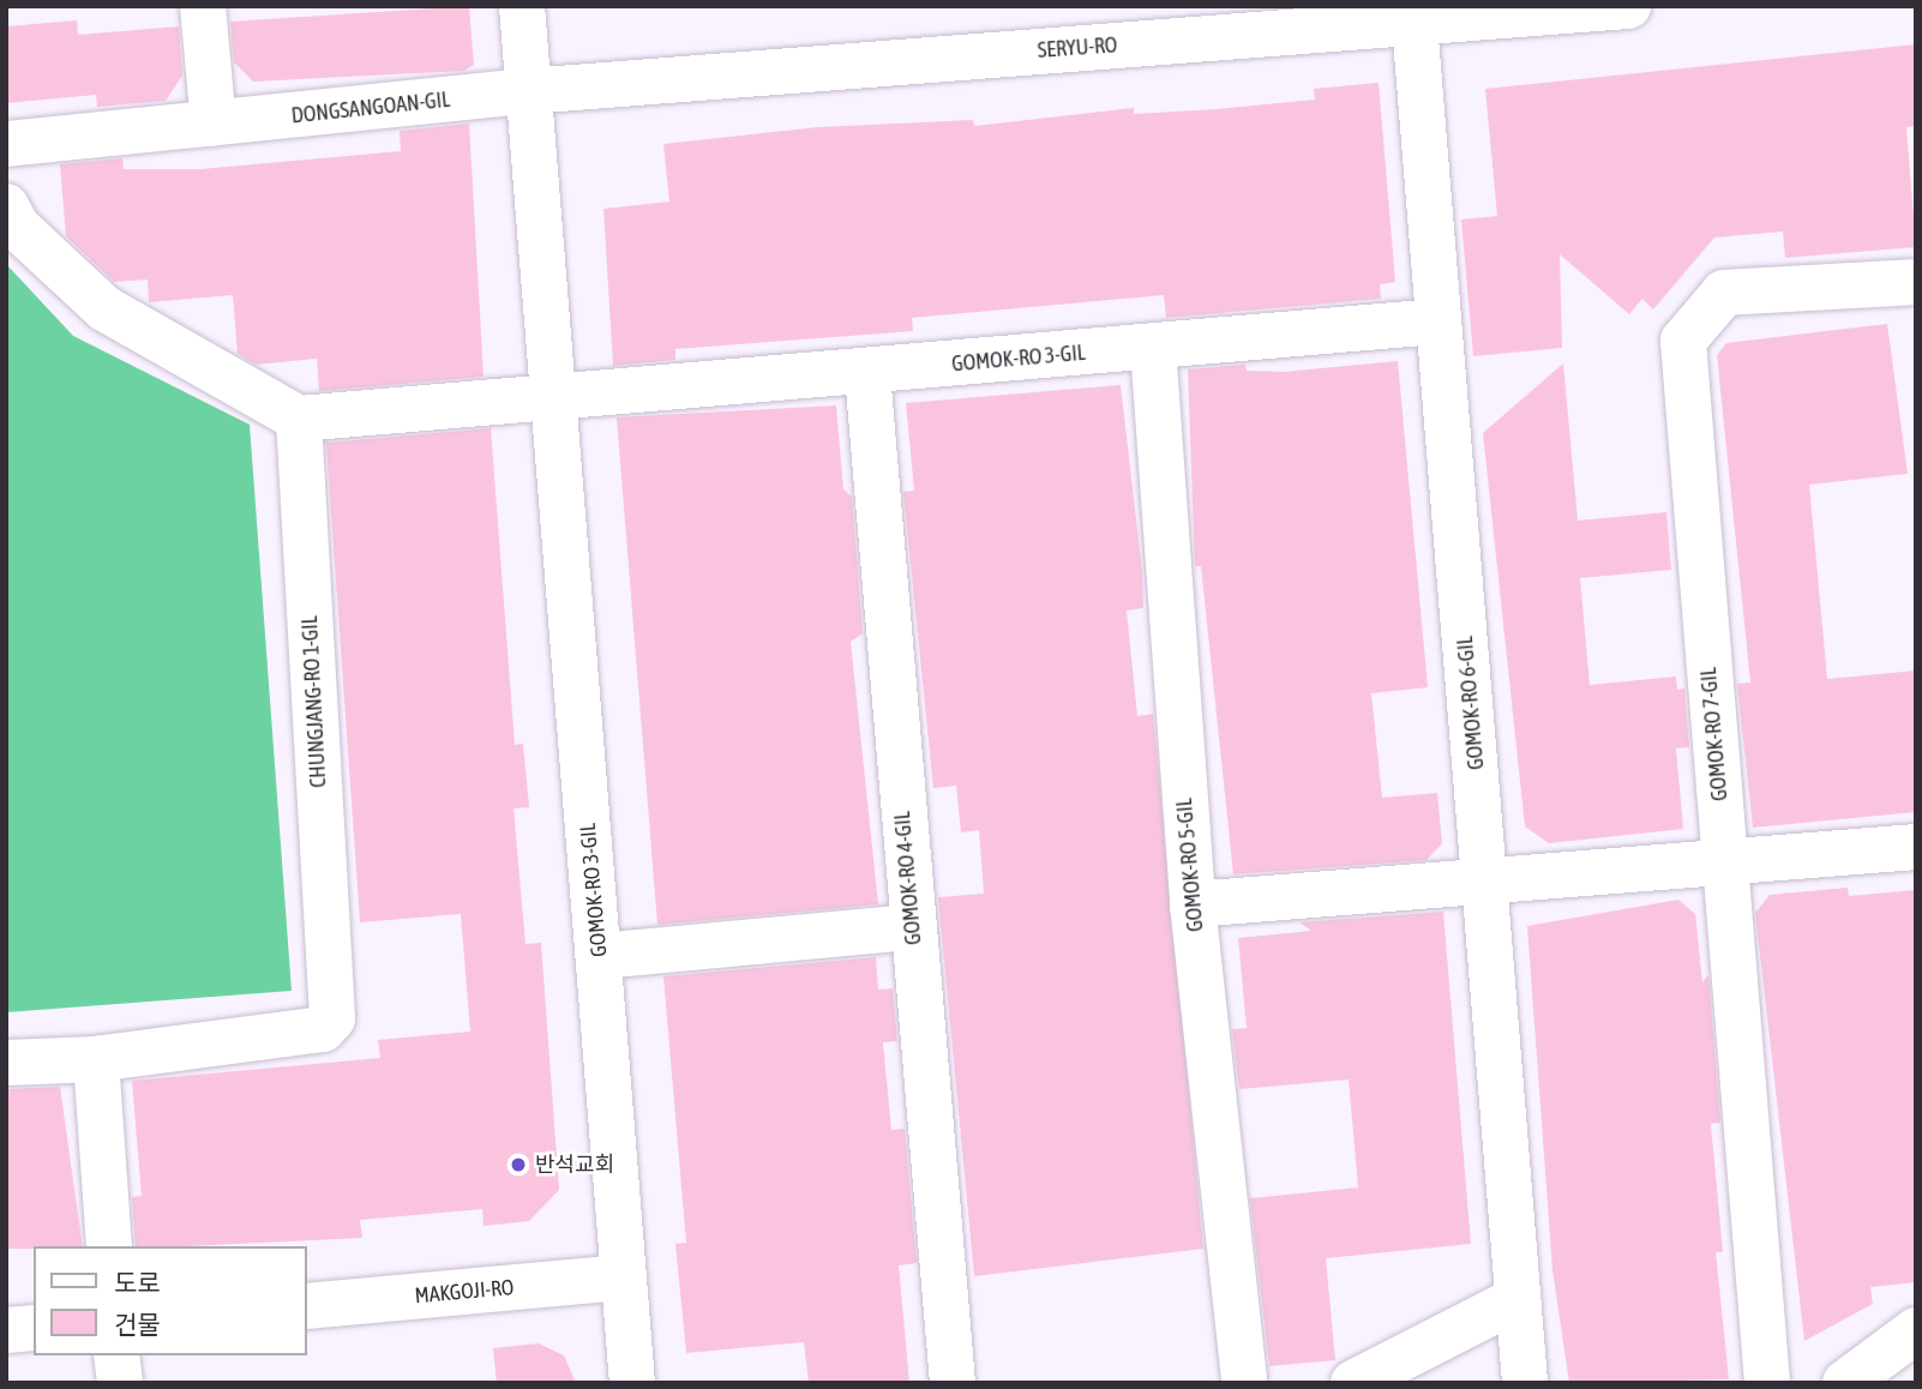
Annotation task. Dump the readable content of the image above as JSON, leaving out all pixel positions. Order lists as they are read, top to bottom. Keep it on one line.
{"streets":{"street":["SERYU-RO","DONGSANGOAN-GIL","GOMOK-RO 3-GIL","CHUNGJANG-RO 1-GIL","GOMOK-RO 6-GIL","GOMOK-RO 7-GIL","GOMOK-RO 5-GIL","GOMOK-RO 4-GIL","MAKGOJI-RO"]},"crossings":[["SERYU-RO","DONGSANGOAN-GIL"],["SERYU-RO","GOMOK-RO 3-GIL"],["SERYU-RO","GOMOK-RO 6-GIL"],["DONGSANGOAN-GIL","GOMOK-RO 3-GIL"],["GOMOK-RO 3-GIL","GOMOK-RO 6-GIL"],["GOMOK-RO 3-GIL","GOMOK-RO 5-GIL"],["GOMOK-RO 3-GIL","GOMOK-RO 4-GIL"],["GOMOK-RO 3-GIL","MAKGOJI-RO"]],"places":["반석교회"],"legend":["도로","건물"]}
